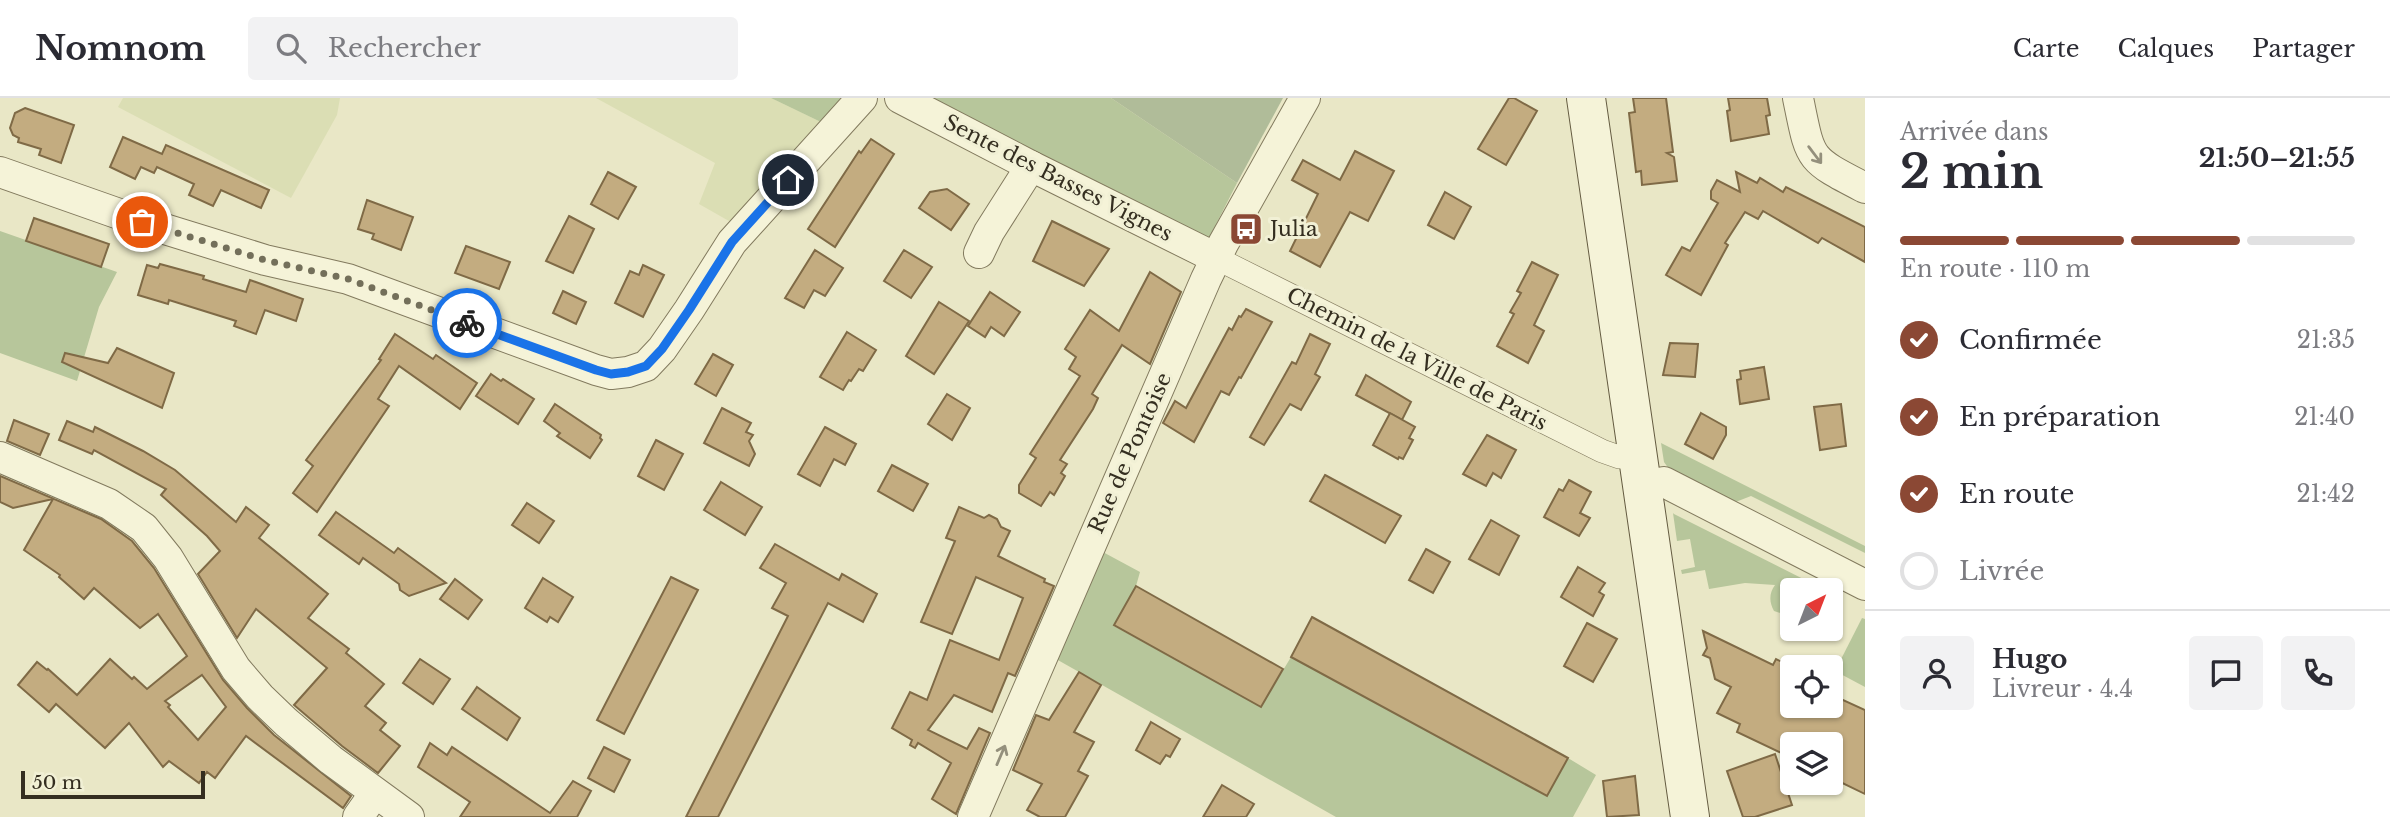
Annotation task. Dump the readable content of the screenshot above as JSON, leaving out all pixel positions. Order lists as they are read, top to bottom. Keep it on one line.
{"streets":{"street":["Sente des Basses Vignes","Chemin de la Ville de Paris","Rue de Pontoise"]},"crossings":[["Sente des Basses Vignes","Chemin de la Ville de Paris"],["Sente des Basses Vignes","Rue de Pontoise"],["Chemin de la Ville de Paris","Rue de Pontoise"]],"one_way":["Rue de Pontoise"],"places":{"bus stop":["Julia"]},"scale_bar":"50 m","north":"top right","page":{"header":"Nomnom","search":"Rechercher","nav":["Carte","Calques","Partager"],"heading":["2 min","Arrivée dans","21:50–21:55"],"panel":["Hugo","Livreur · 4.4"],"bar":"En route · 110 m","list":[["Confirmée","21:35"],["En préparation","21:40"],["En route","21:42"],"Livrée"],"scale":"50 m"}}
